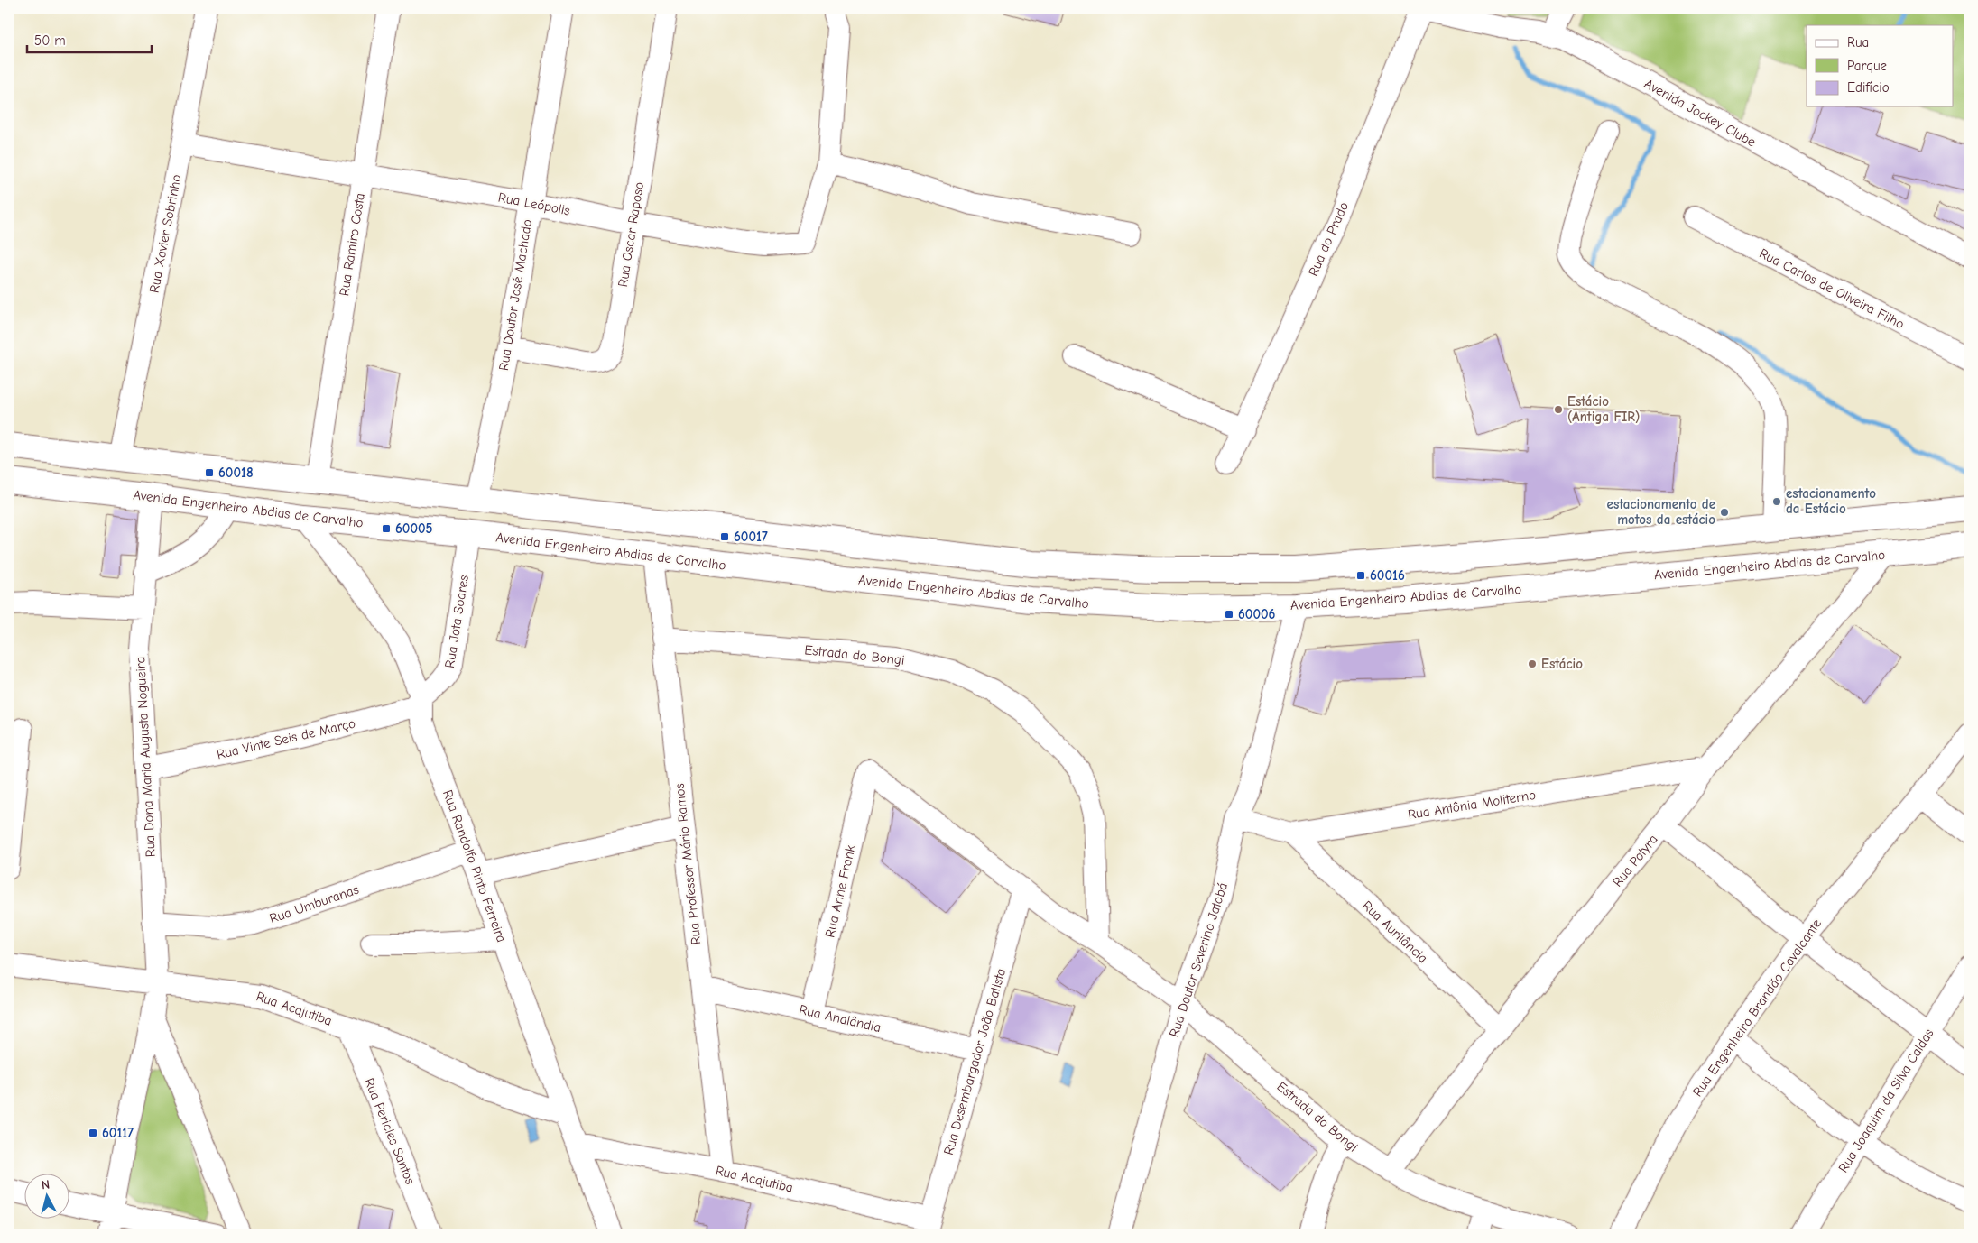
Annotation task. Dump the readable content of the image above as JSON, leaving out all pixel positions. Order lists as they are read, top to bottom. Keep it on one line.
{"streets":{"highway":["Avenida Engenheiro Abdias de Carvalho"],"street":["Avenida Jockey Clube","Rua Leópolis","Rua Xavier Sobrinho","Rua Oscar Raposo","Rua do Prado","Rua Ramiro Costa","Rua Carlos de Oliveira Filho","Rua Doutor José Machado","Rua Jota Soares","Estrada do Bongi","Rua Vinte Seis de Março","Rua Dona Maria Augusta Nogueira","Rua Antônia Moliterno","Rua Potyra","Rua Professor Mário Ramos","Rua Randolfo Pinto Ferreira","Rua Anne Frank","Rua Umburanas","Rua Aurilância","Rua Doutor Severino Jatobá","Rua Engenheiro Brandão Cavalcante","Rua Acajutiba","Rua Analândia","Rua Desembargador João Batista","Rua Joaquim da Silva Caldas","Rua Pericles Santos"]},"crossings":[["Avenida Jockey Clube","Rua do Prado"],["Rua Leópolis","Rua Xavier Sobrinho"],["Rua Leópolis","Rua Oscar Raposo"],["Rua Leópolis","Rua Ramiro Costa"],["Rua Leópolis","Rua Doutor José Machado"],["Rua Oscar Raposo","Rua Doutor José Machado"],["Avenida Engenheiro Abdias de Carvalho","Rua Jota Soares"],["Avenida Engenheiro Abdias de Carvalho","Rua Dona Maria Augusta Nogueira"],["Avenida Engenheiro Abdias de Carvalho","Rua Potyra"],["Avenida Engenheiro Abdias de Carvalho","Rua Professor Mário Ramos"],["Avenida Engenheiro Abdias de Carvalho","Rua Randolfo Pinto Ferreira"],["Avenida Engenheiro Abdias de Carvalho","Rua Doutor Severino Jatobá"],["Rua Jota Soares","Rua Vinte Seis de Março"],["Rua Jota Soares","Rua Randolfo Pinto Ferreira"],["Estrada do Bongi","Rua Potyra"],["Estrada do Bongi","Rua Professor Mário Ramos"],["Estrada do Bongi","Rua Anne Frank"],["Estrada do Bongi","Rua Doutor Severino Jatobá"],["Estrada do Bongi","Rua Desembargador João Batista"],["Rua Vinte Seis de Março","Rua Dona Maria Augusta Nogueira"],["Rua Vinte Seis de Março","Rua Randolfo Pinto Ferreira"],["Rua Dona Maria Augusta Nogueira","Rua Umburanas"],["Rua Dona Maria Augusta Nogueira","Rua Acajutiba"],["Rua Antônia Moliterno","Rua Potyra"],["Rua Antônia Moliterno","Rua Aurilância"],["Rua Antônia Moliterno","Rua Doutor Severino Jatobá"],["Rua Potyra","Rua Aurilância"],["Rua Professor Mário Ramos","Rua Acajutiba"],["Rua Professor Mário Ramos","Rua Analândia"],["Rua Randolfo Pinto Ferreira","Rua Umburanas"],["Rua Randolfo Pinto Ferreira","Rua Acajutiba"],["Rua Anne Frank","Rua Analândia"],["Rua Acajutiba","Rua Desembargador João Batista"],["Rua Acajutiba","Rua Pericles Santos"],["Rua Analândia","Rua Desembargador João Batista"]],"places":{"other":["Estácio (Antiga FIR)","estacionamento da Estácio","estacionamento de motos da estácio","Estácio"],"transit":["60018","60005","60017","60016","60006","60117"]},"legend":["Rua","Parque","Edifício"],"scale_bar":"50 m","north":"top"}
